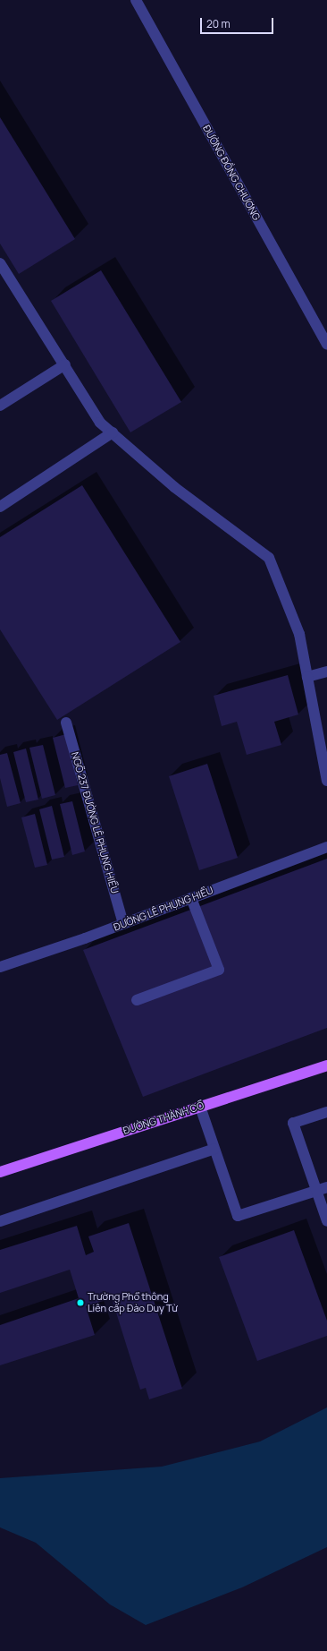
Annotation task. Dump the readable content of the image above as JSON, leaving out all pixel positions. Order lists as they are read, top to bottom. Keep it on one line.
{"streets":{"main road":["ĐƯỜNG THÀNH CỔ"],"street":["ĐƯỜNG ĐỒNG CHƯƠNG","NGÕ 237 ĐƯỜNG LÊ PHỤNG HIỂU","ĐƯỜNG LÊ PHỤNG HIỂU"]},"crossings":[["NGÕ 237 ĐƯỜNG LÊ PHỤNG HIỂU","ĐƯỜNG LÊ PHỤNG HIỂU"]],"places":["Trường Phổ thông Liên cấp Đào Duy Từ"],"scale_bar":"20 m"}
